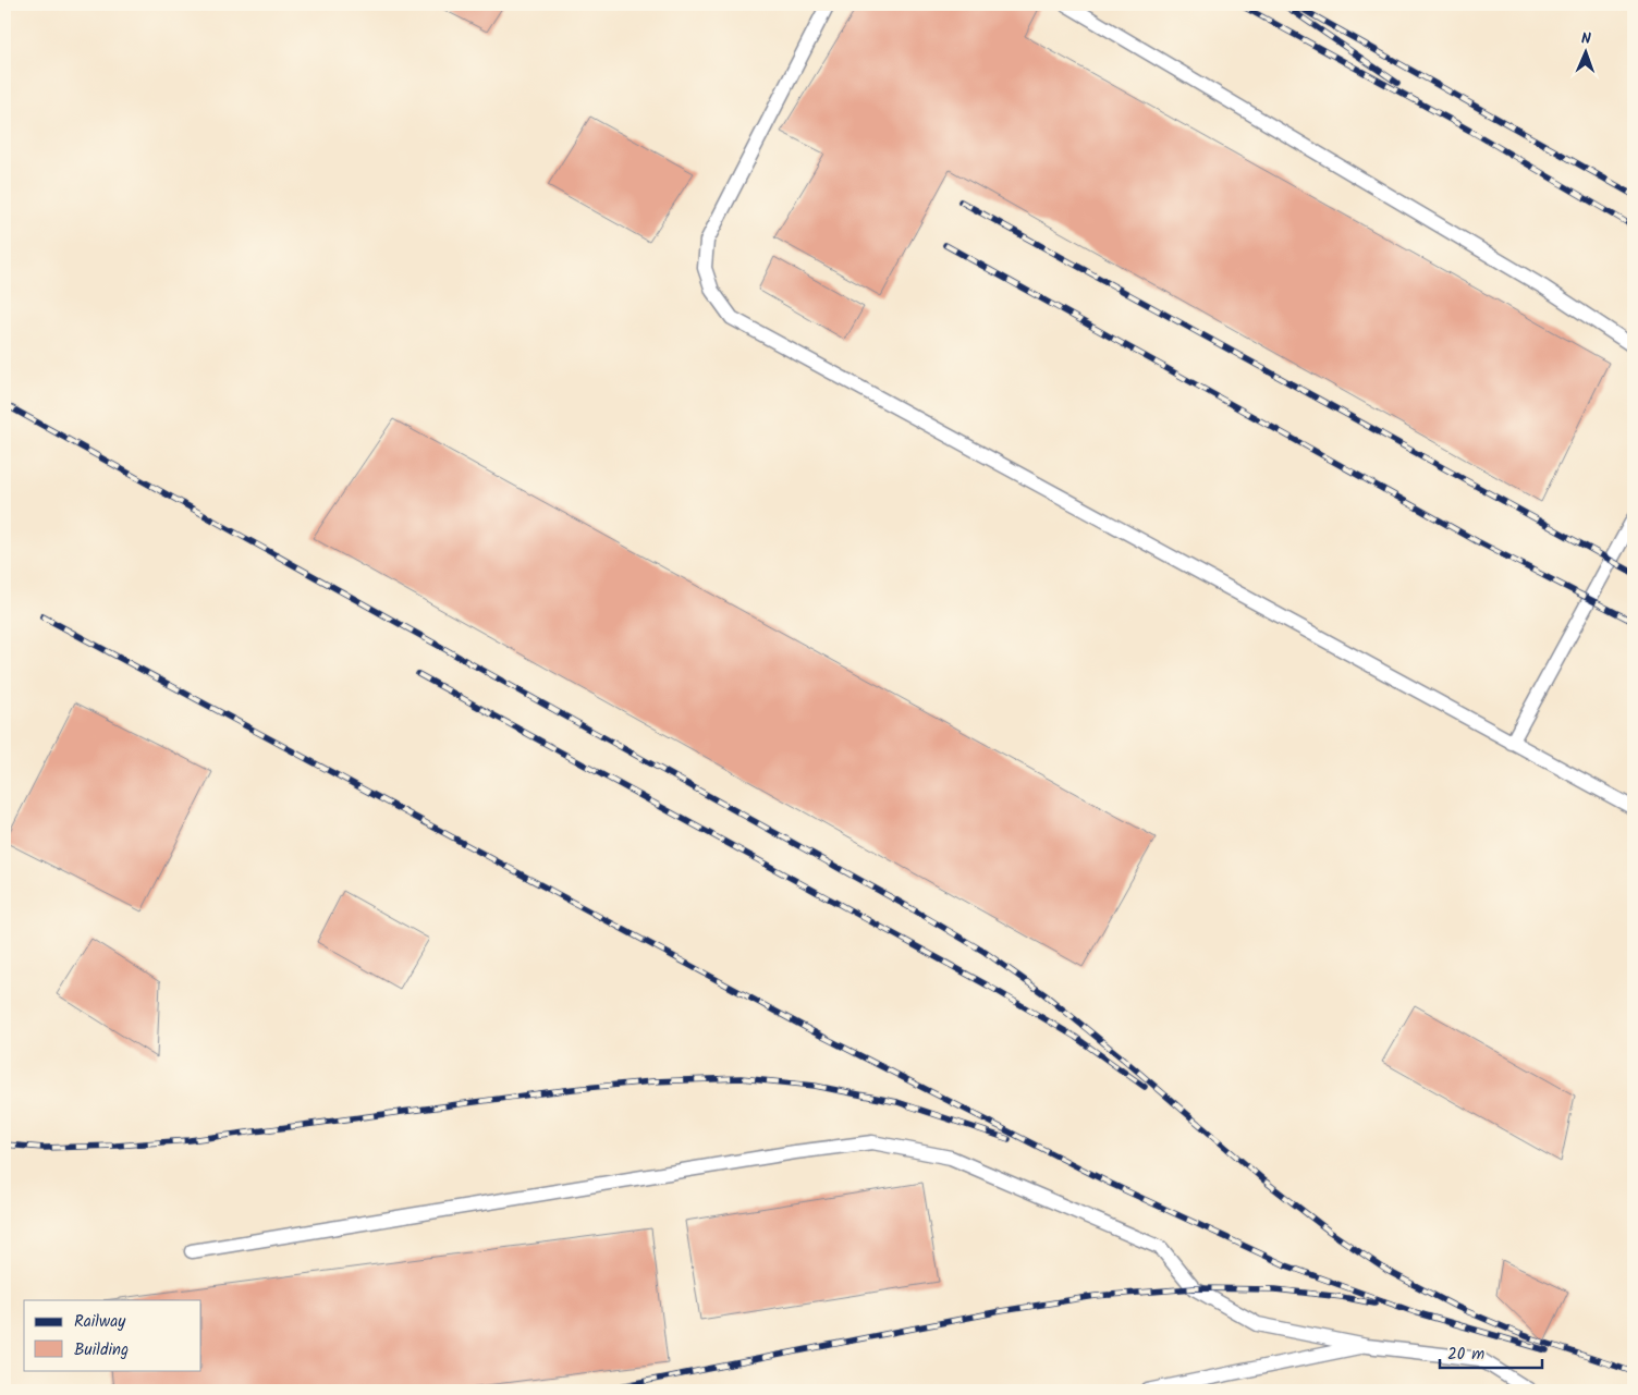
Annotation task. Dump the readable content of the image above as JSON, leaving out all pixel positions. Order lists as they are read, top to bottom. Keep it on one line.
{"legend":["Railway","Building"],"scale_bar":"20 m","north":"top"}
